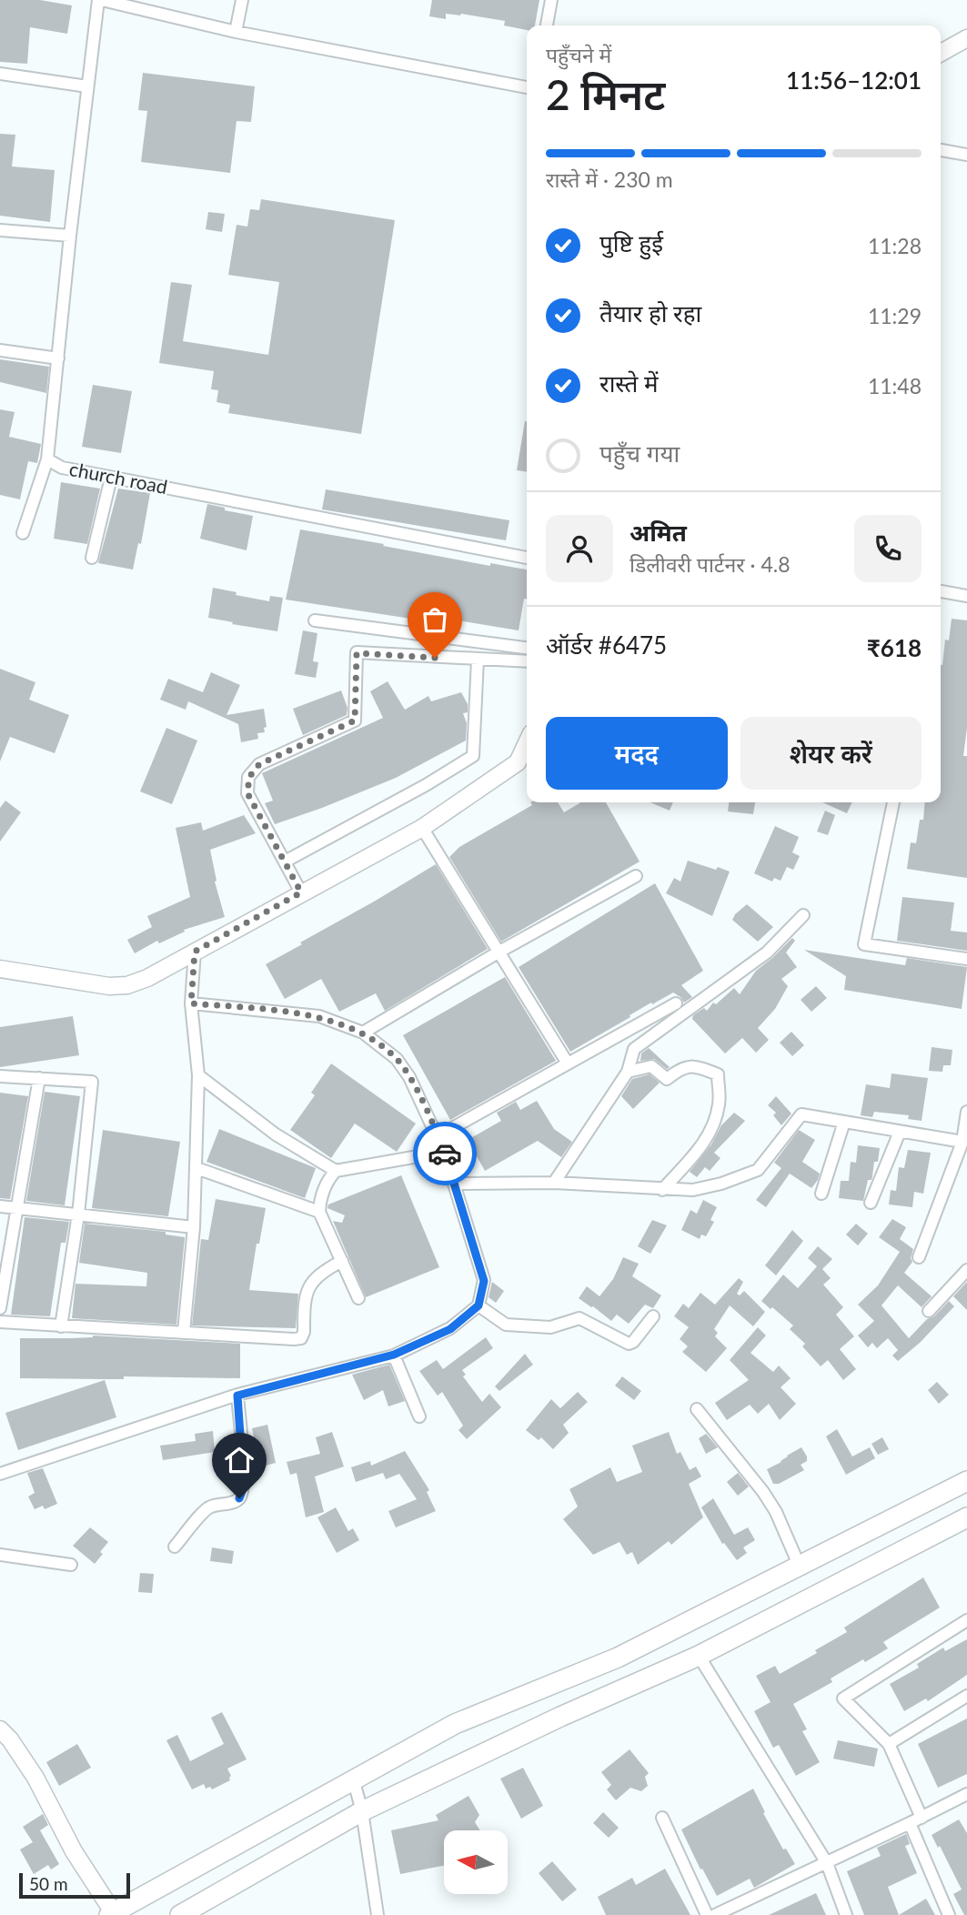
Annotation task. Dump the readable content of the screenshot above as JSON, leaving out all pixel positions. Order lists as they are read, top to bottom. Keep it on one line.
{"streets":{"street":["church road"]},"scale_bar":"50 m","north":"left","page":{"heading":["2 मिनट","पहुँचने में","11:56–12:01"],"panel":["अमित","डिलीवरी पार्टनर · 4.8","ऑर्डर #6475","₹618"],"bar":"रास्ते में · 230 m","list":[["पुष्टि हुई","11:28"],["तैयार हो रहा","11:29"],["रास्ते में","11:48"],"पहुँच गया"],"buttons":["मदद","शेयर करें"],"scale":"50 m"}}
